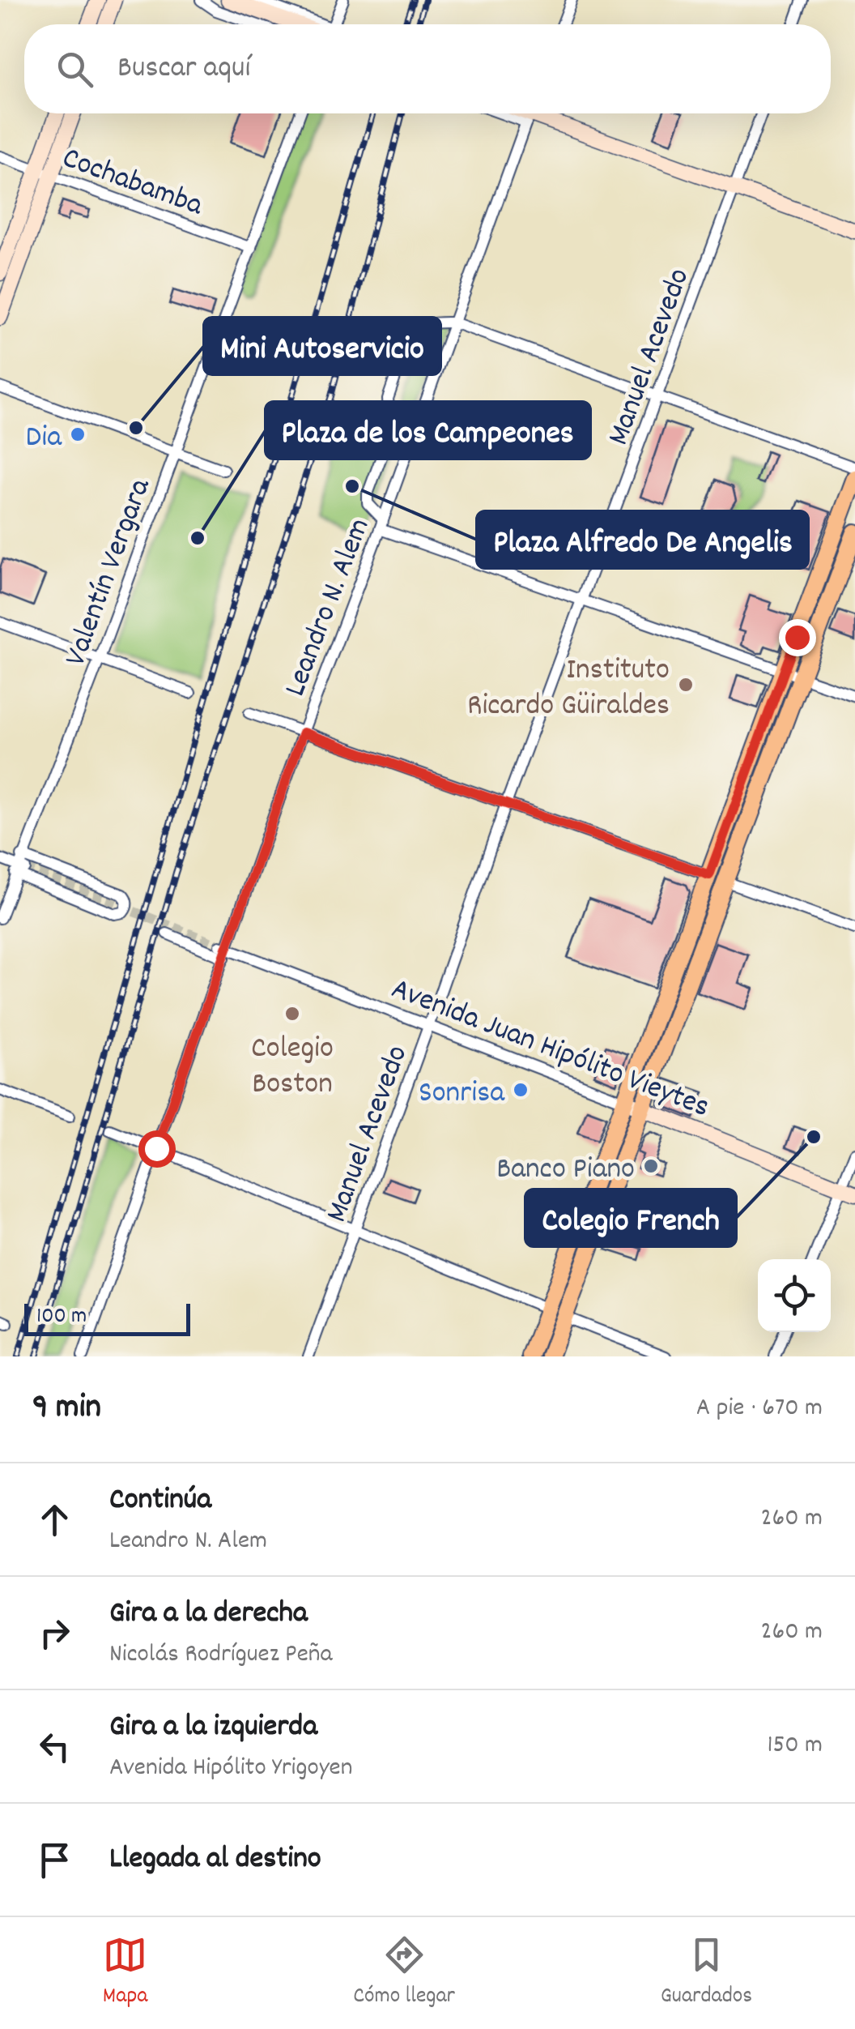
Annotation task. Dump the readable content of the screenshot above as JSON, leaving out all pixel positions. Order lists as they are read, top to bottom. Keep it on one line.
{"streets":{"street":["Cochabamba","Manuel Acevedo","Valentín Vergara","Leandro N. Alem","Avenida Juan Hipólito Vieytes"]},"crossings":[["Cochabamba","Valentín Vergara"],["Manuel Acevedo","Avenida Juan Hipólito Vieytes"],["Leandro N. Alem","Avenida Juan Hipólito Vieytes"]],"places":["Mini Autoservicio","Dia","Plaza Alfredo De Angelis","Plaza de los Campeones","Instituto Ricardo Güiraldes","Colegio Boston","Sonrisa","Colegio French","Banco Piano"],"scale_bar":"100 m","page":{"search":"Buscar aquí","scale":"100 m","heading":["9 min","A pie · 670 m"],"list":[["Continúa","Leandro N. Alem","260 m"],["Gira a la derecha","Nicolás Rodríguez Peña","260 m"],["Gira a la izquierda","Avenida Hipólito Yrigoyen","150 m"],"Llegada al destino"],"nav":["Mapa","Cómo llegar","Guardados"]}}
